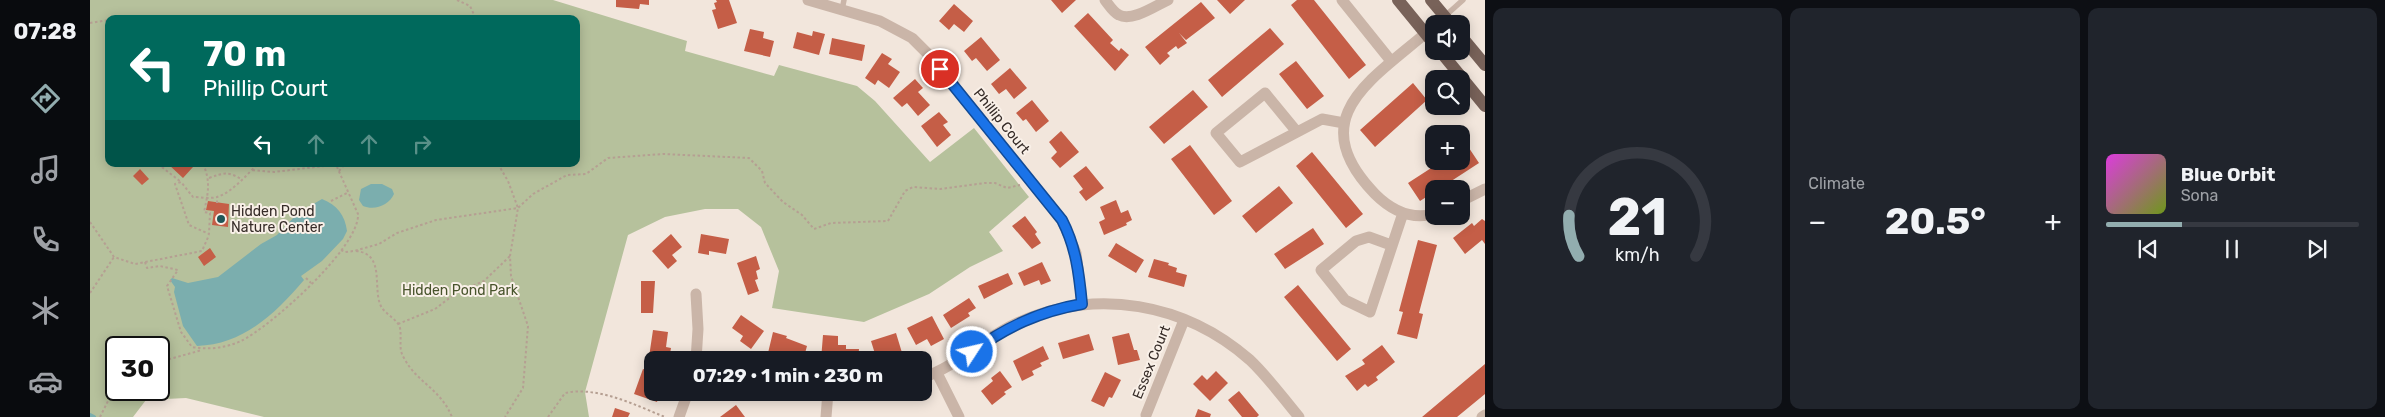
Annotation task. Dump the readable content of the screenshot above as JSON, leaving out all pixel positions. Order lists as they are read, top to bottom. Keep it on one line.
{"streets":{"street":["Phillip Court","Essex Court"]},"parks":["Hidden Pond Park"],"places":["Hidden Pond Nature Center"],"page":{"tabs":"07:28","tile":"Climate","map_buttons":["+","−"],"turn":["70 m","Phillip Court"],"song":["Blue Orbit","Sona"],"heat":["−","20.5°","+"],"limit":"30","trip":"07:29 · 1 min · 230 m","gauge":["21","km/h"]}}
